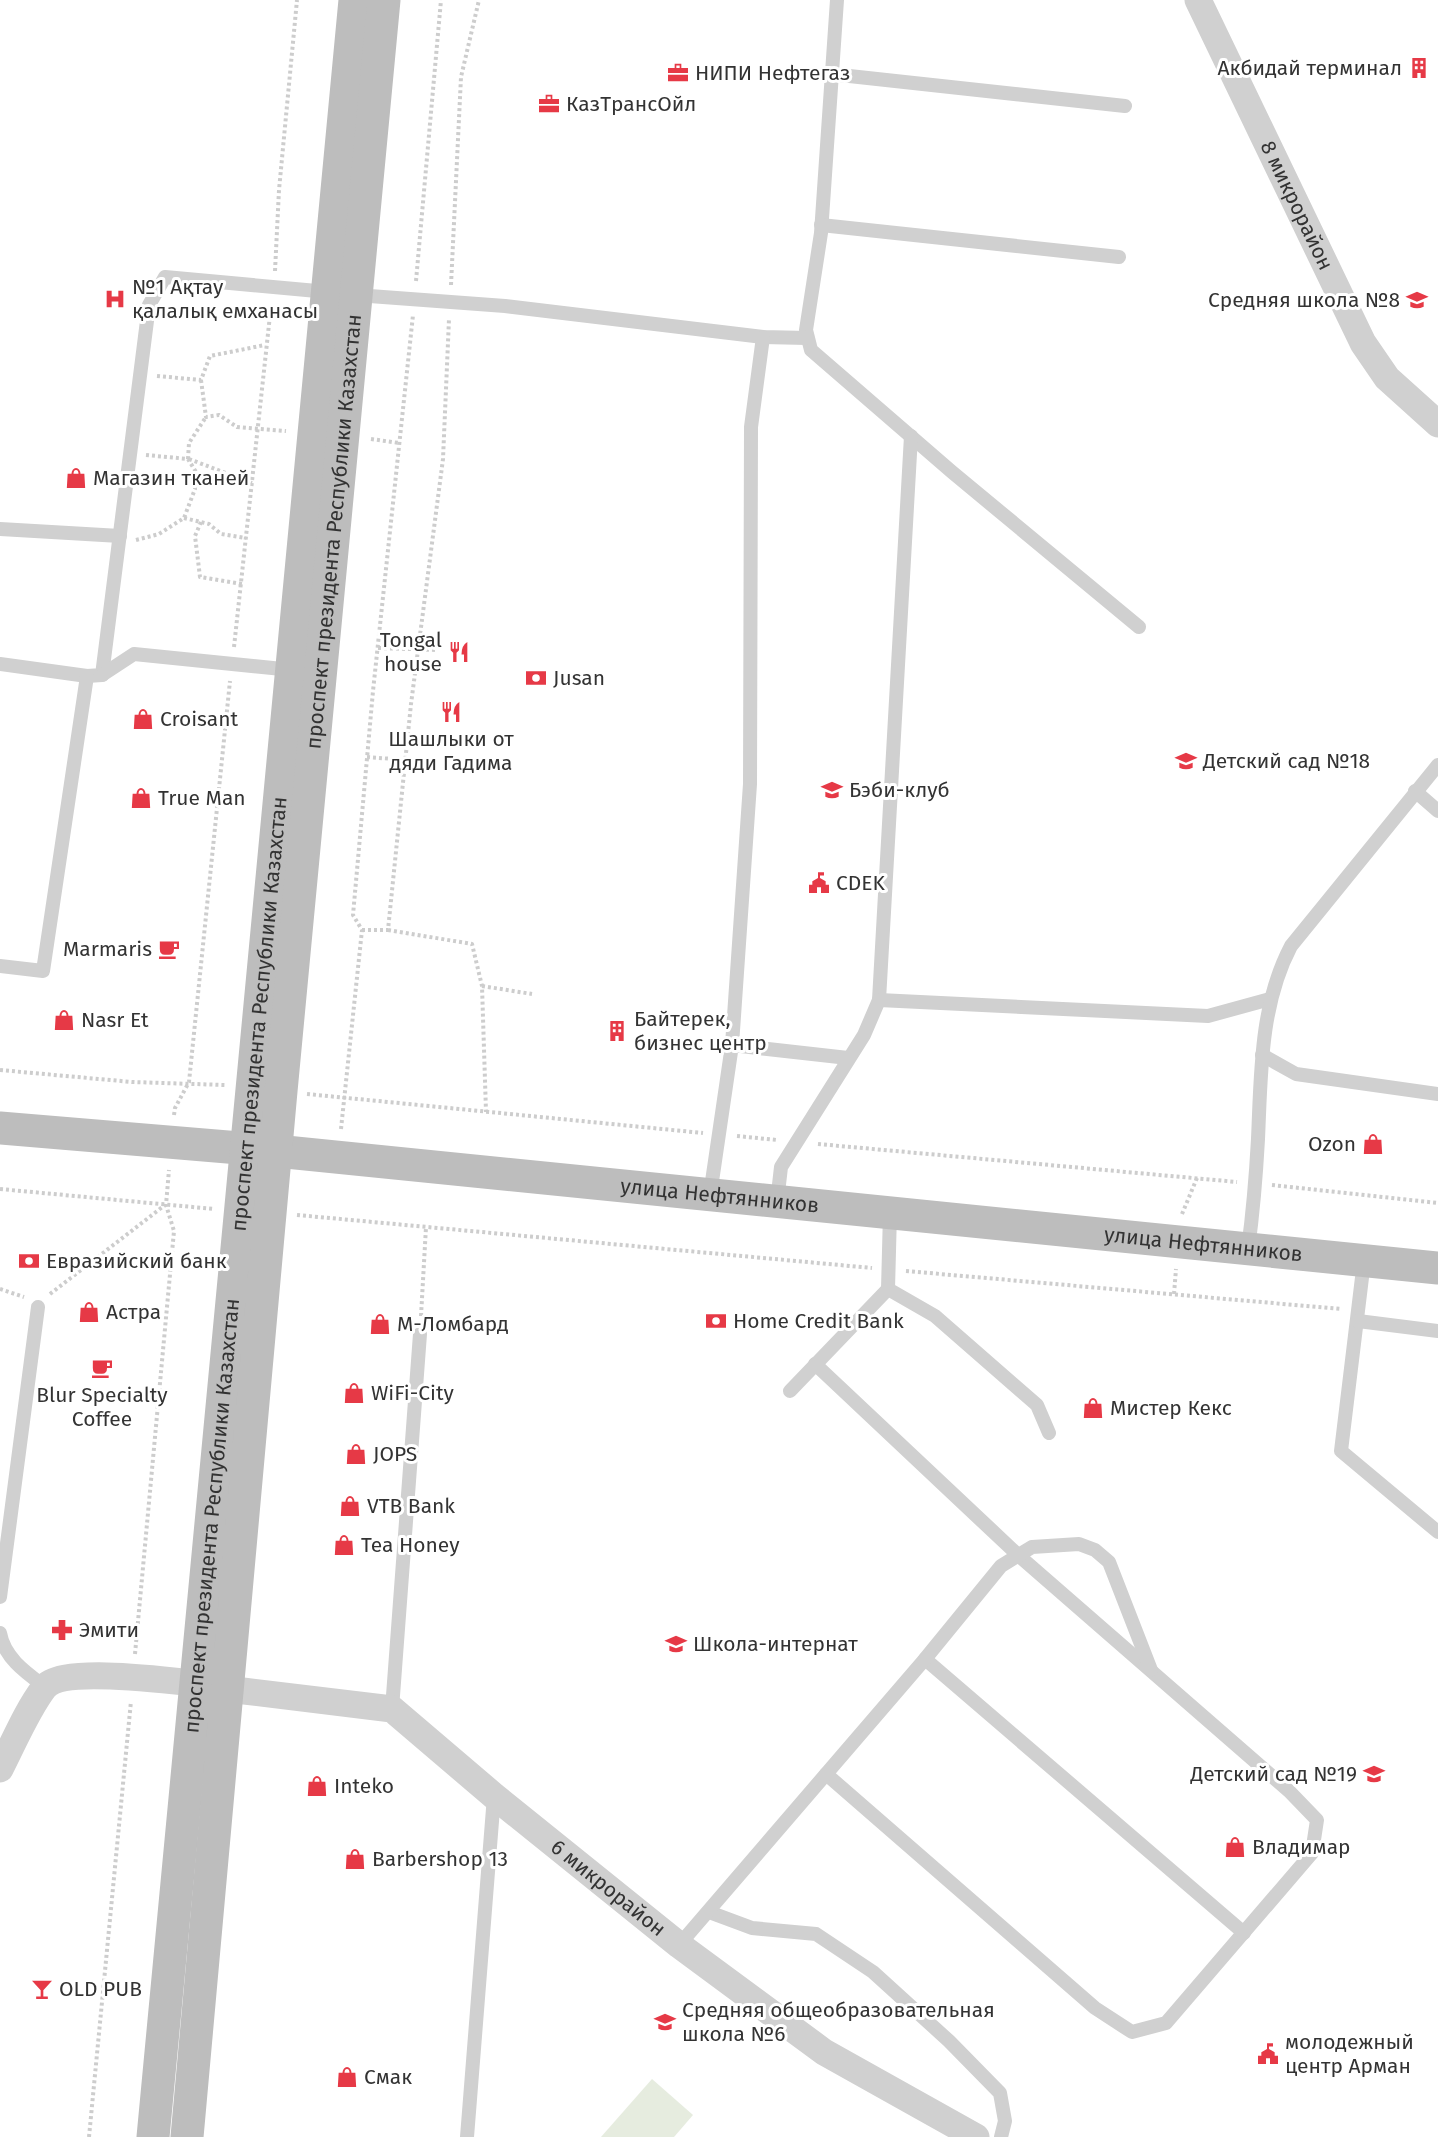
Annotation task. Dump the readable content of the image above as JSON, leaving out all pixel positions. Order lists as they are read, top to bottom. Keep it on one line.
{"streets":{"main road":["проспект президента Республики Казахстан","улица Нефтянников"],"street":["8 микрорайон","6 микрорайон"]},"crossings":[["проспект президента Республики Казахстан","улица Нефтянников"]],"places":{"building":["Акбидай терминал","Байтерек, бизнес центр"],"office":["НИПИ Нефтегаз","КазТрансОйл"],"hospital":["№1 Ақтау қалалық емханасы"],"school or university":["Средняя школа №8","Детский сад №18","Бэби-клуб","Школа-интернат","Детский сад №19","Средняя общеобразовательная школа №6"],"shop":["Магазин тканей","Croisant","True Man","Nasr Et","Ozon","Астра","М-Ломбард","WiFi-City","Мистер Кекс","JOPS","VTB Bank","Tea Honey","Inteko","Владимар","Barbershop 13","Смак"],"restaurant":["Tongal house","Шашлыки от дяди Гадима"],"bank":["Jusan","Евразийский банк","Home Credit Bank"],"public building":["CDEK","молодежный центр Арман"],"cafe":["Marmaris","Blur Specialty Coffee"],"pharmacy":["Эмити"],"bar":["OLD PUB"]}}
